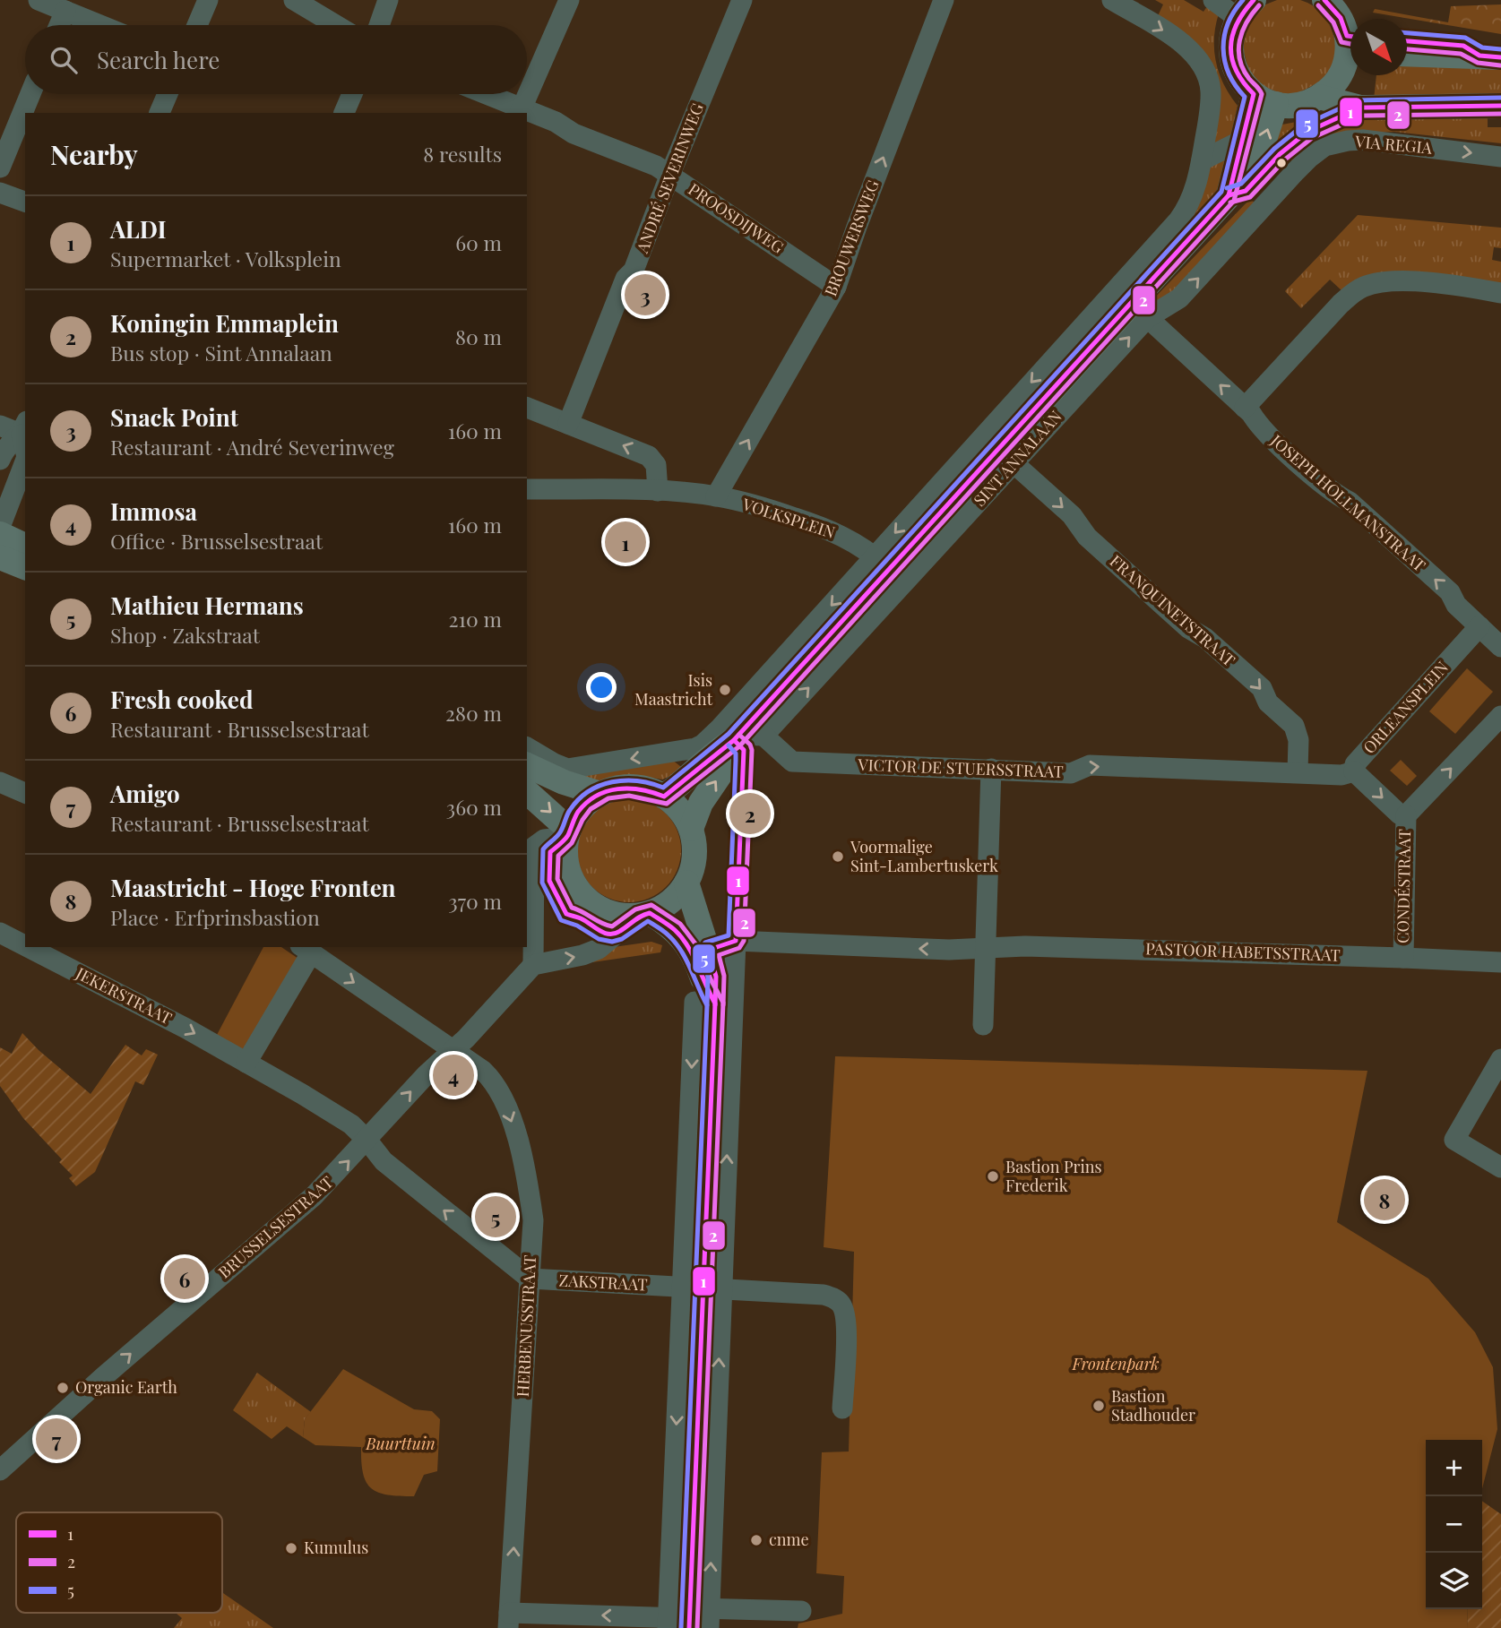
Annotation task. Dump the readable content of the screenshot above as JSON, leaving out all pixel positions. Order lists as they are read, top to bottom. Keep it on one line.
{"streets":{"main road":["SINT ANNALAAN"],"street":["VIA REGIA","ANDRÉ SEVERINWEG","PROOSDIJWEG","BROUWERSWEG","JOSEPH HOLLMANSTRAAT","VOLKSPLEIN","FRANQUINETSTRAAT","ORLEANSPLEIN","VICTOR DE STUERSSTRAAT","CONDÉSTRAAT","PASTOOR HABETSSTRAAT","JEKERSTRAAT","BRUSSELSESTRAAT","ZAKSTRAAT","HERBENUSSTRAAT"]},"crossings":[["VIA REGIA","SINT ANNALAAN"],["ANDRÉ SEVERINWEG","PROOSDIJWEG"],["PROOSDIJWEG","BROUWERSWEG"],["BROUWERSWEG","VOLKSPLEIN"],["SINT ANNALAAN","JOSEPH HOLLMANSTRAAT"],["SINT ANNALAAN","VOLKSPLEIN"],["SINT ANNALAAN","FRANQUINETSTRAAT"],["SINT ANNALAAN","VICTOR DE STUERSSTRAAT"],["JOSEPH HOLLMANSTRAAT","ORLEANSPLEIN"],["FRANQUINETSTRAAT","VICTOR DE STUERSSTRAAT"],["ORLEANSPLEIN","VICTOR DE STUERSSTRAAT"],["ORLEANSPLEIN","CONDÉSTRAAT"],["CONDÉSTRAAT","PASTOOR HABETSSTRAAT"],["JEKERSTRAAT","BRUSSELSESTRAAT"],["BRUSSELSESTRAAT","HERBENUSSTRAAT"],["ZAKSTRAAT","HERBENUSSTRAAT"]],"one_way":["VIA REGIA","BROUWERSWEG","JOSEPH HOLLMANSTRAAT","FRANQUINETSTRAAT","VICTOR DE STUERSSTRAAT","JEKERSTRAAT","BRUSSELSESTRAAT"],"parks":["Frontenpark","Buurttuin"],"places":["Isis Maastricht","Voormalige Sint-Lambertuskerk","Bastion Prins Frederik","Organic Earth","Bastion Stadhouder","cnme","Kumulus"],"lines":["transit line 1","transit line 5","transit line 2"],"legend":["1","2","5"],"north":"bottom right","page":{"search":"Search here","heading":["Nearby","8 results"],"list":[{"mark":"1","name":"ALDI","note":"Supermarket · Volksplein","value":"60 m"},{"mark":"2","name":"Koningin Emmaplein","note":"Bus stop · Sint Annalaan","value":"80 m"},{"mark":"3","name":"Snack Point","note":"Restaurant · André Severinweg","value":"160 m"},{"mark":"4","name":"Immosa","note":"Office · Brusselsestraat","value":"160 m"},{"mark":"5","name":"Mathieu Hermans","note":"Shop · Zakstraat","value":"210 m"},{"mark":"6","name":"Fresh cooked","note":"Restaurant · Brusselsestraat","value":"280 m"},{"mark":"7","name":"Amigo","note":"Restaurant · Brusselsestraat","value":"360 m"},{"mark":"8","name":"Maastricht - Hoge Fronten","note":"Place · Erfprinsbastion","value":"370 m"}],"pins":["3","1","2","4","8","5","6","7"],"map_buttons":["+","−"]}}
